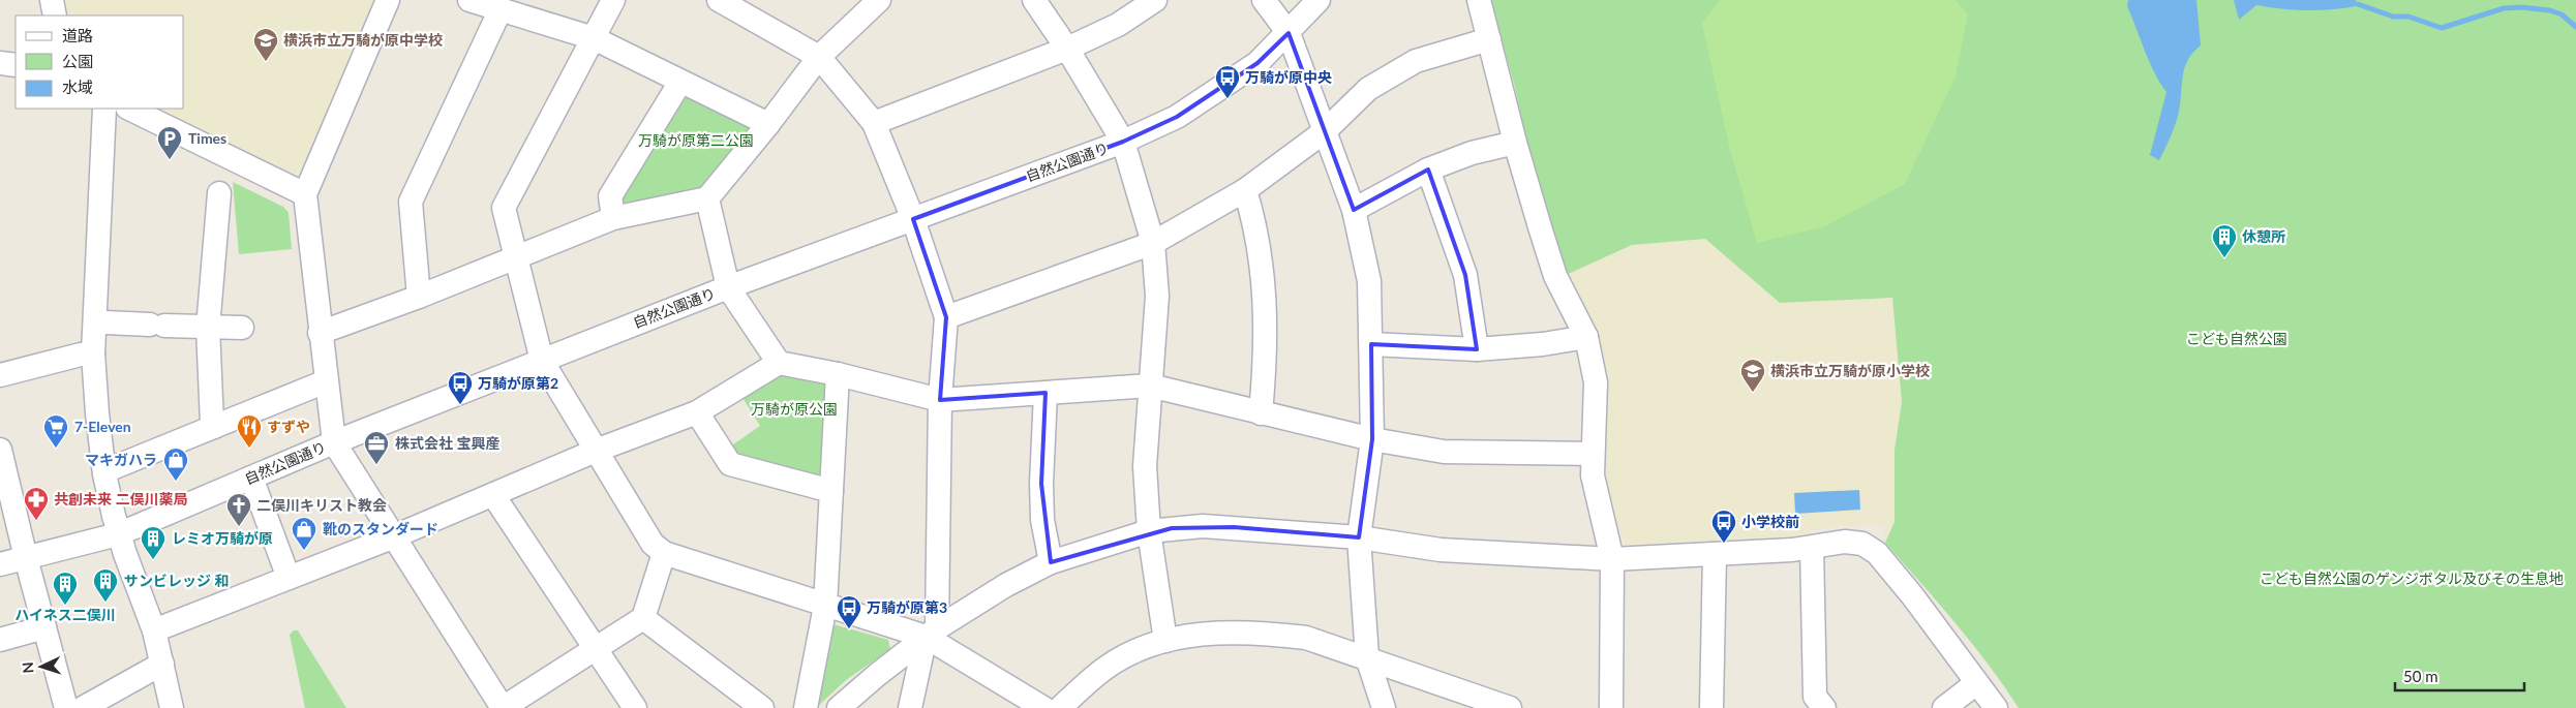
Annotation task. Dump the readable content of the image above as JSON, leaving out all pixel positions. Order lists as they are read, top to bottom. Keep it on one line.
{"streets":{"street":["自然公園通り"]},"parks":["万騎が原第二公園","こども自然公園","万騎が原公園","こども自然公園のゲンジボタル及びその生息地"],"places":{"school or university":["横浜市立万騎が原中学校","横浜市立万騎が原小学校"],"bus stop":["万騎が原中央","万騎が原第2","小学校前","万騎が原第3"],"parking":["Times"],"building":["休憩所","レミオ万騎が原","サンビレッジ 和","ハイネス二俣川"],"supermarket":["7-Eleven"],"restaurant":["すずや"],"office":["株式会社 宝興産"],"shop":["マキガハラ","靴のスタンダード"],"pharmacy":["共創未来 二俣川薬局"],"church":["二俣川キリスト教会"]},"legend":["道路","公園","水域"],"scale_bar":"50 m","north":"left"}
